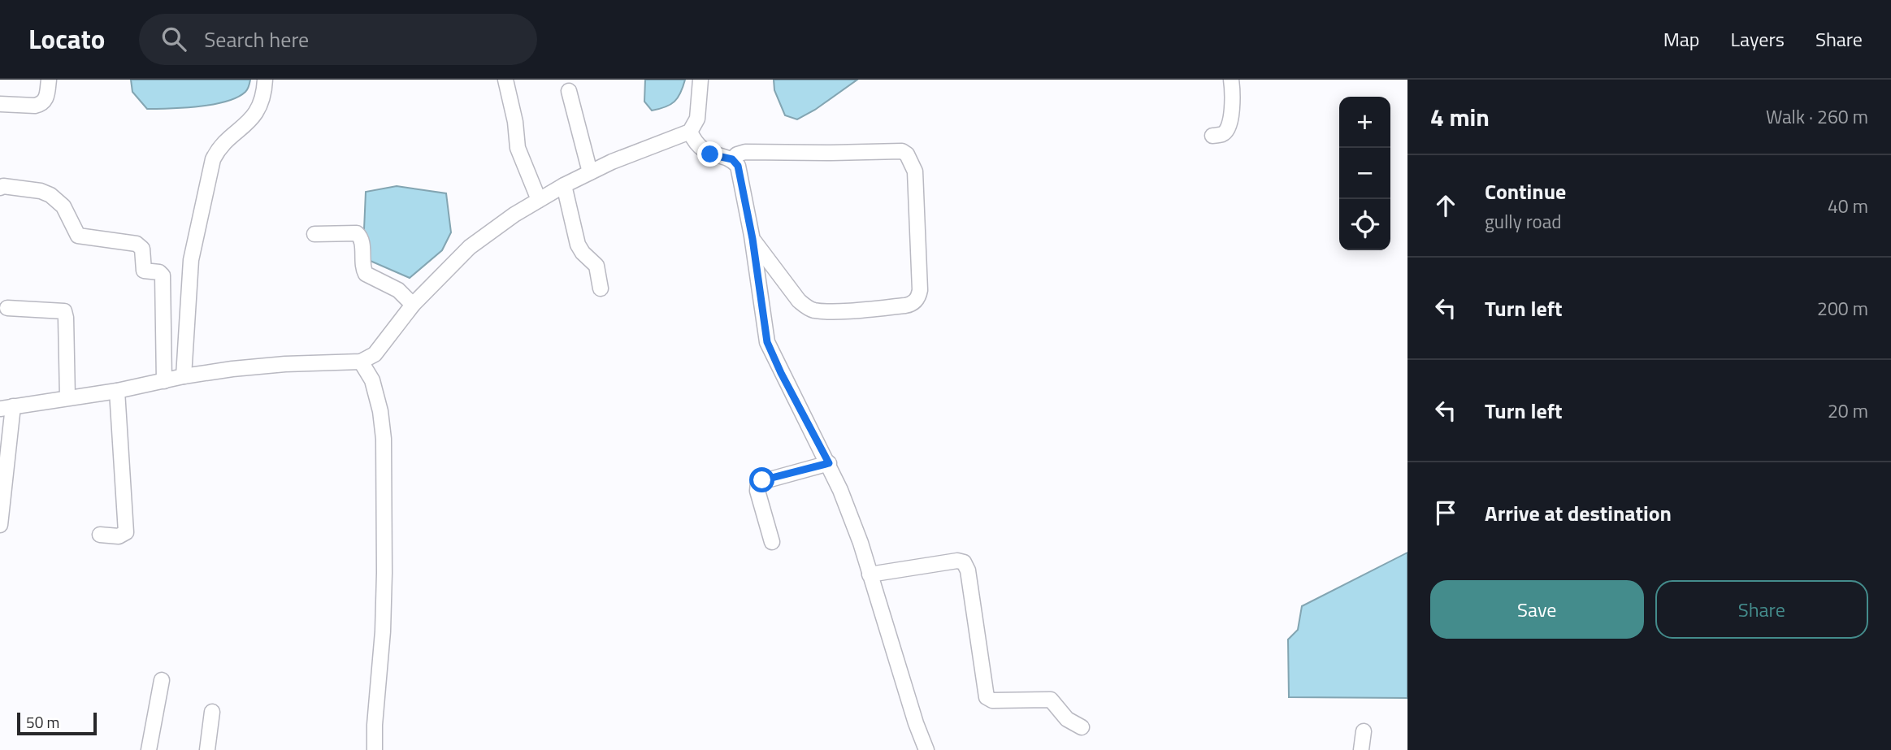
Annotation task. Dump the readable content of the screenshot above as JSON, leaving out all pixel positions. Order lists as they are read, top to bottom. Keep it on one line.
{"scale_bar":"50 m","page":{"header":"Locato","search":"Search here","nav":["Map","Layers","Share"],"heading":["4 min","Walk · 260 m"],"map_buttons":["+","−"],"list":[["Continue","gully road","40 m"],["Turn left","200 m"],["Turn left","20 m"],"Arrive at destination"],"buttons":["Save","Share"],"scale":"50 m"}}
